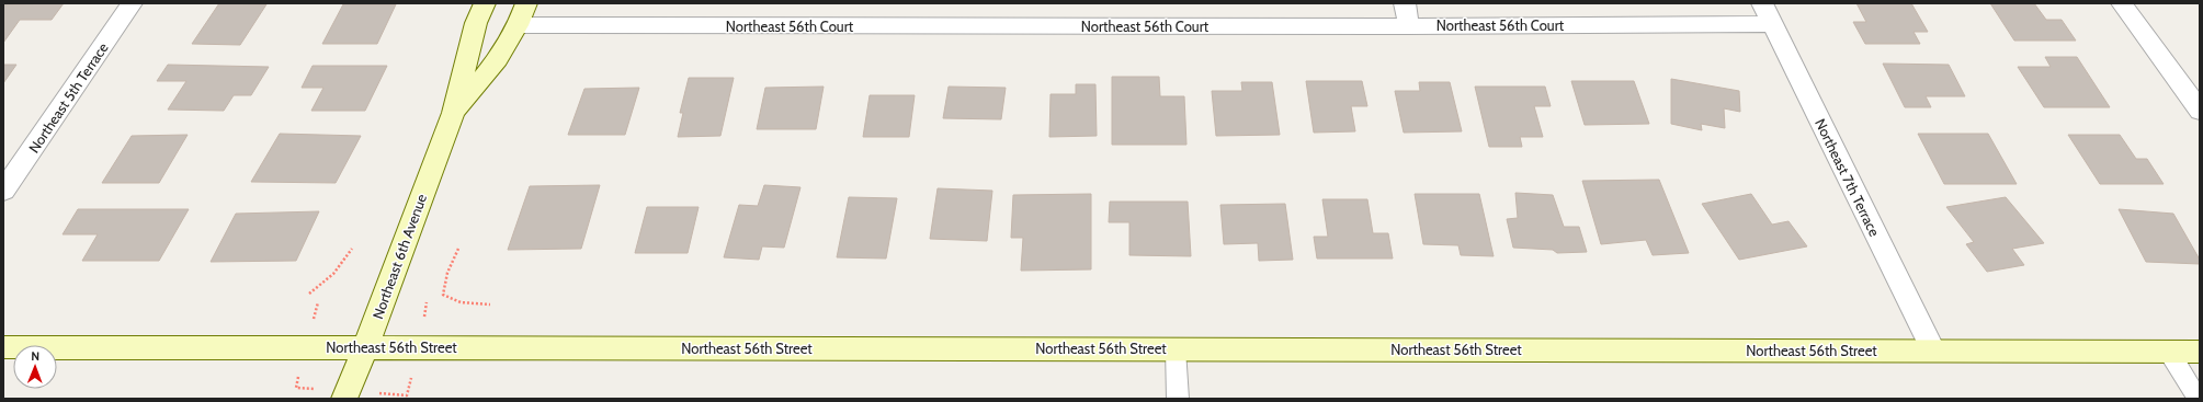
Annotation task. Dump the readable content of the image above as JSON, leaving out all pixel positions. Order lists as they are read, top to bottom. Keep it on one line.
{"streets":{"street":["Northeast 56th Court","Northeast 5th Terrace","Northeast 7th Terrace","Northeast 6th Avenue","Northeast 56th Street"]},"crossings":[["Northeast 56th Court","Northeast 7th Terrace"],["Northeast 56th Court","Northeast 6th Avenue"],["Northeast 7th Terrace","Northeast 56th Street"],["Northeast 6th Avenue","Northeast 56th Street"]],"north":"top"}
